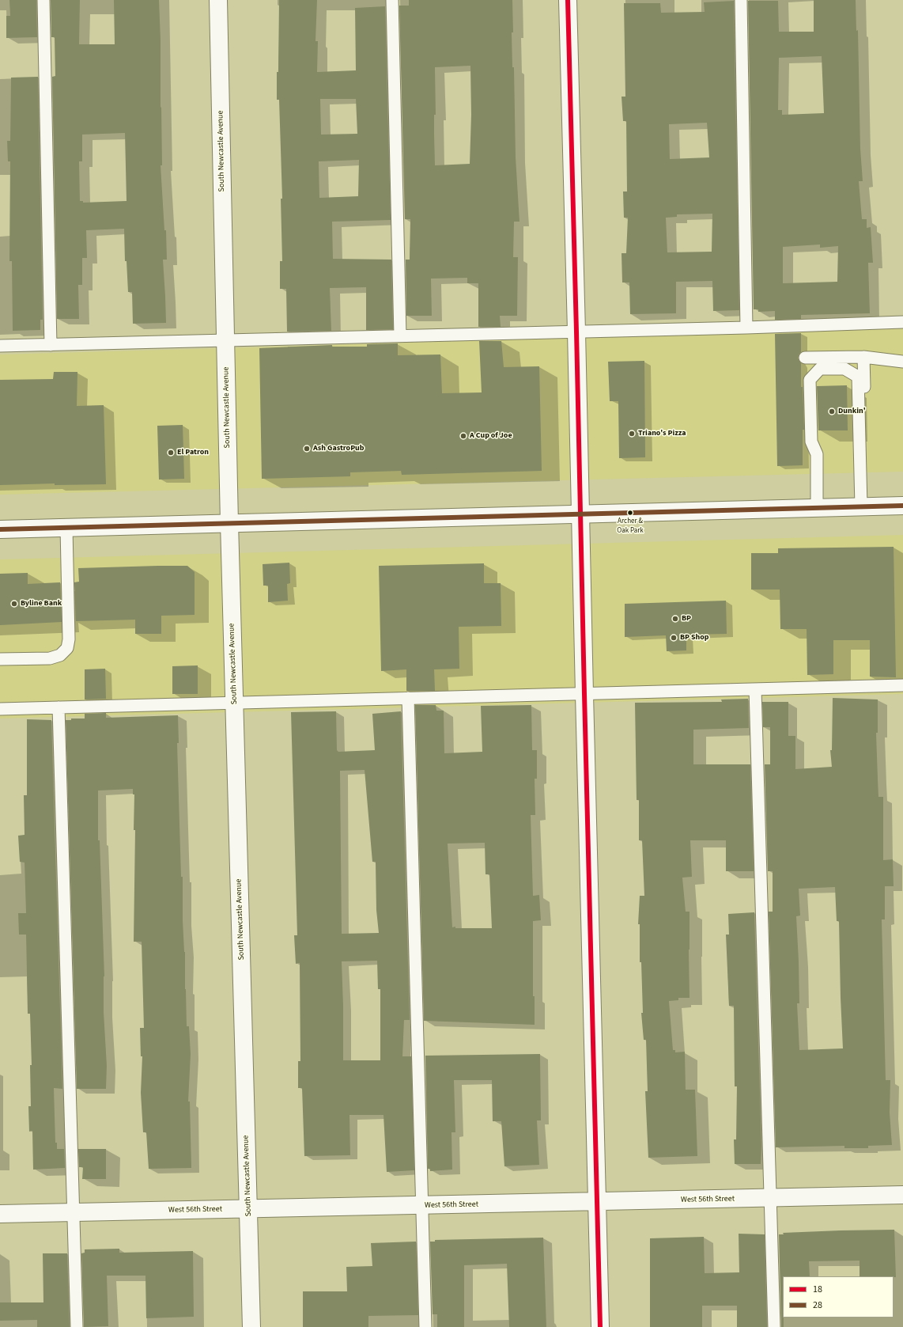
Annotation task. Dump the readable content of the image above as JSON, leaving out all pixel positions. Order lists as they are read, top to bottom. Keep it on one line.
{"streets":{"street":["South Newcastle Avenue","West 56th Street"]},"crossings":[["South Newcastle Avenue","West 56th Street"]],"places":["Dunkin'","Triano's Pizza","A Cup of Joe","Ash GastroPub","El Patron","Archer & Oak Park","Byline Bank","BP","BP Shop"],"lines":["transit line 18","transit line 28"],"legend":["18","28"]}
